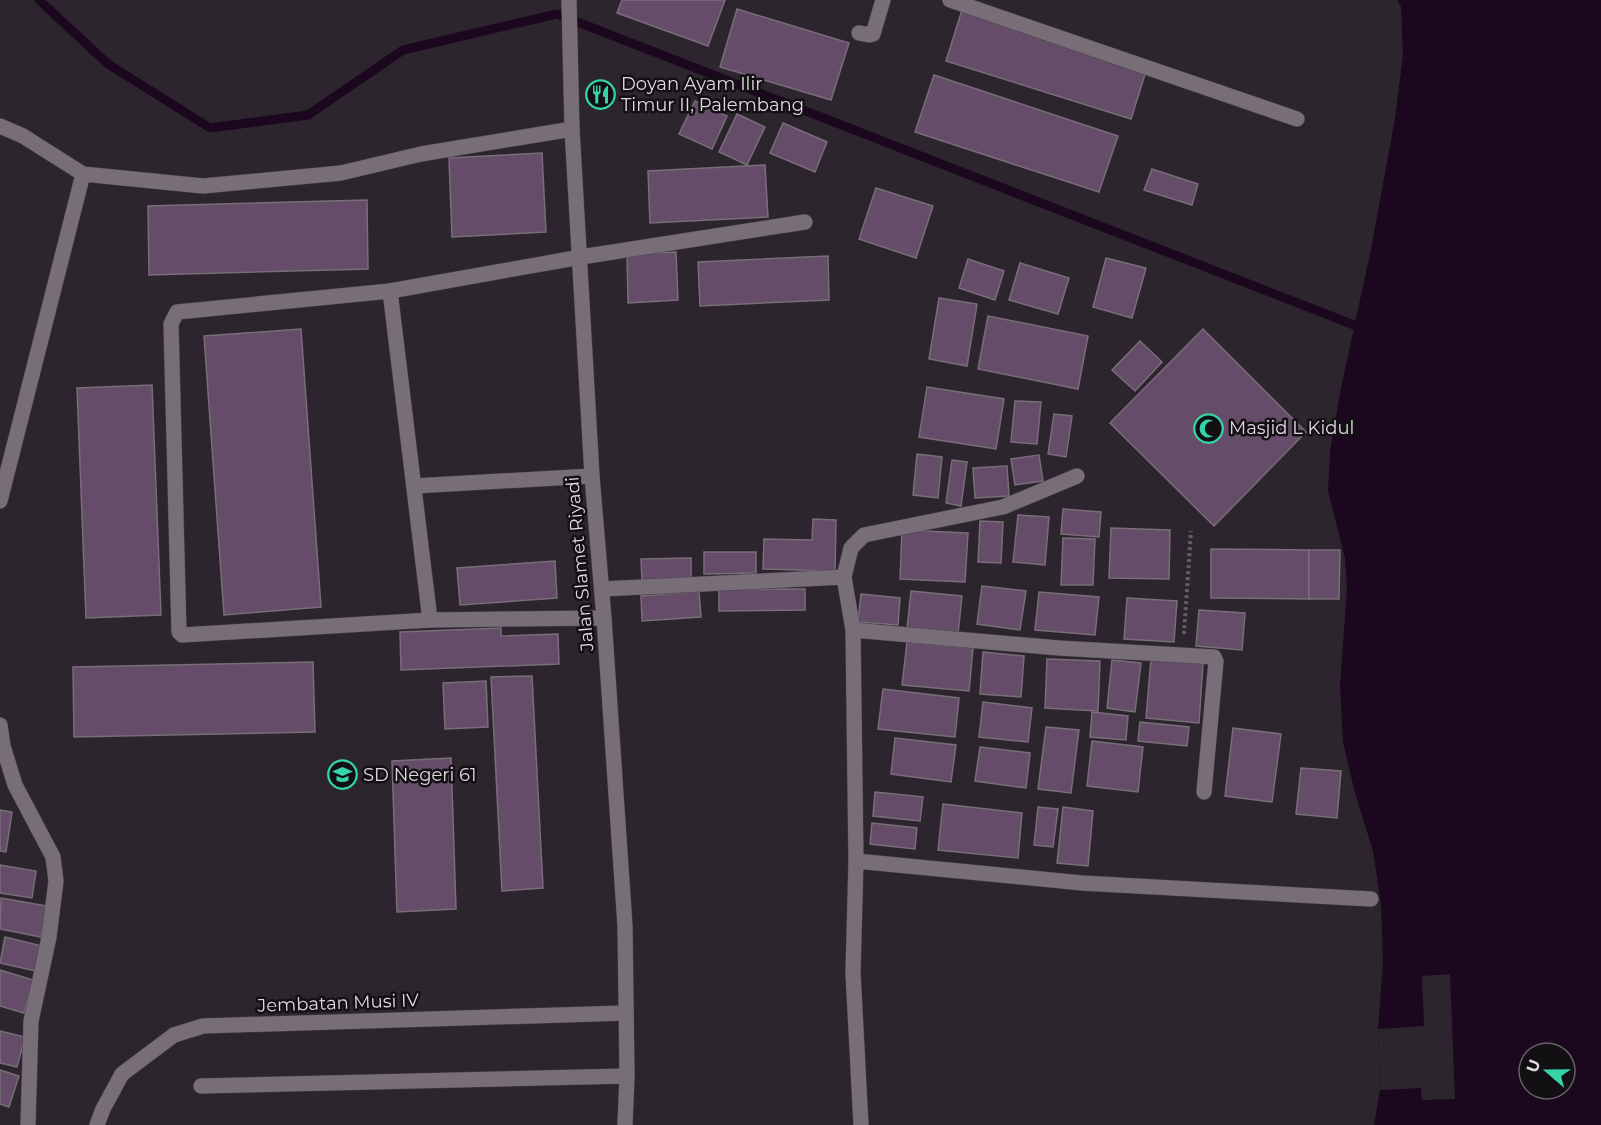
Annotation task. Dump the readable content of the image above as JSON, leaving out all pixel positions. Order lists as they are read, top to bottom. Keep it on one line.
{"streets":{"street":["Jalan Slamet Riyadi","Jembatan Musi IV"]},"crossings":[["Jalan Slamet Riyadi","Jembatan Musi IV"]],"places":{"restaurant":["Doyan Ayam Ilir Timur II, Palembang"],"mosque":["Masjid L Kidul"],"school or university":["SD Negeri 61"]},"north":"left"}
